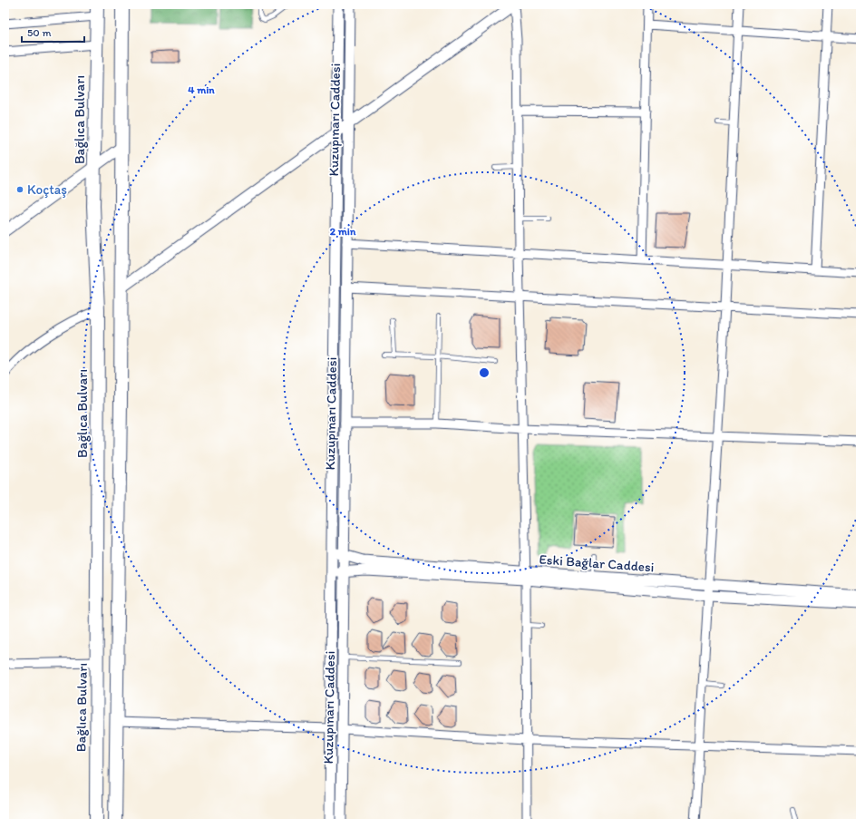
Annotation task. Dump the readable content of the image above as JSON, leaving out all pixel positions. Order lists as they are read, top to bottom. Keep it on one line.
{"streets":{"main road":["Bağlıca Bulvarı"],"street":["Kuzupınarı Caddesi","Eski Bağlar Caddesi"]},"crossings":[["Kuzupınarı Caddesi","Eski Bağlar Caddesi"]],"places":["Koçtaş"],"scale_bar":"50 m","rings":["4 min","2 min"]}
